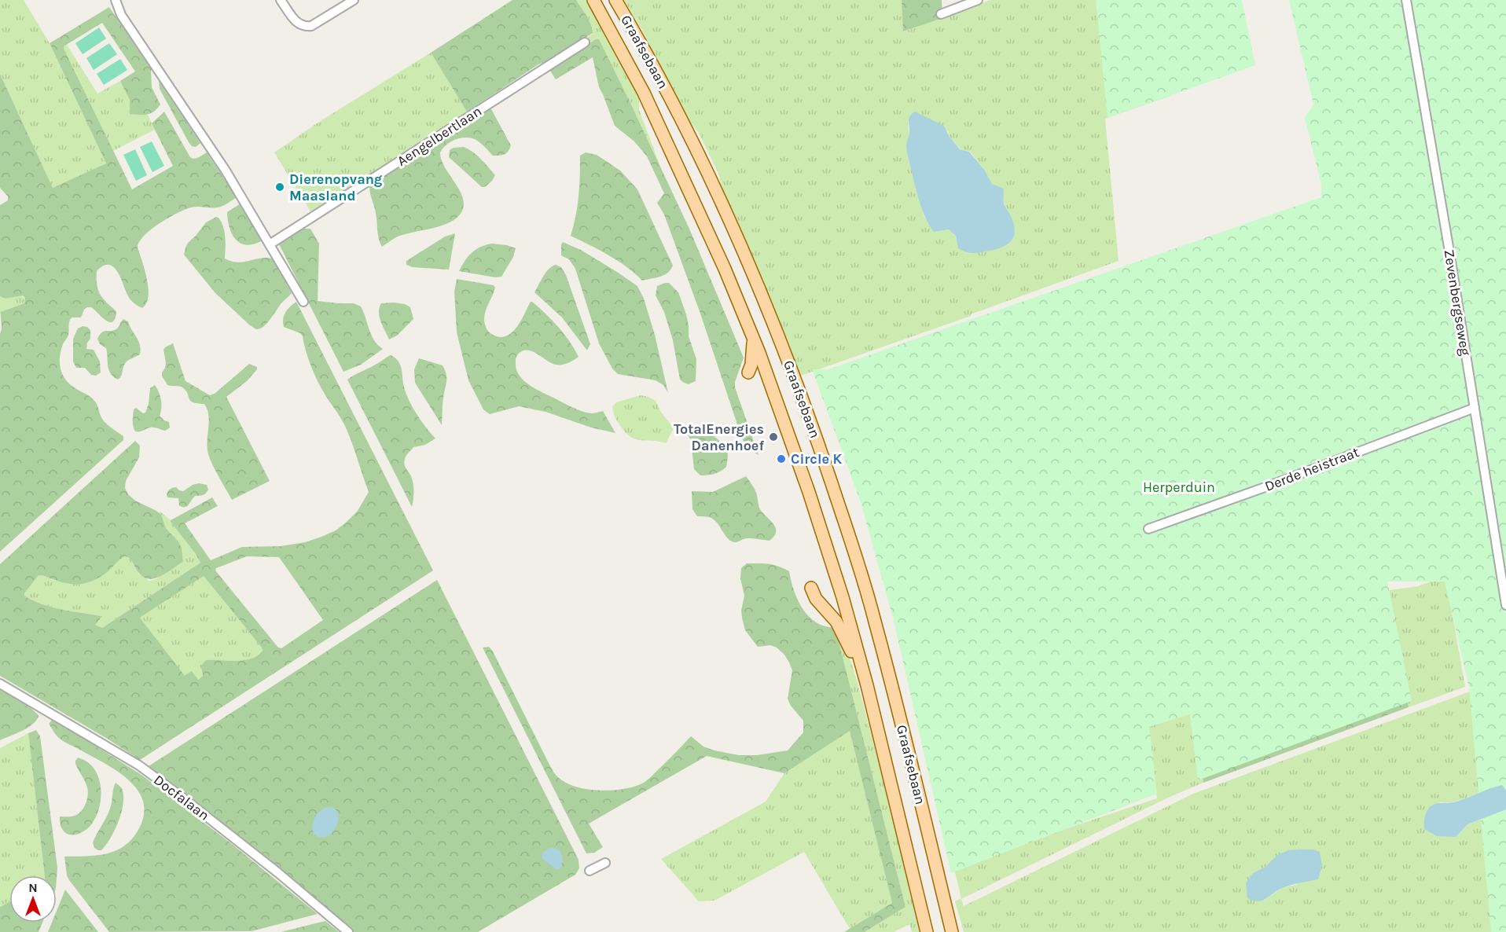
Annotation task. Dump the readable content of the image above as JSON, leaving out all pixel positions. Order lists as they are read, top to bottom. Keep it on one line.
{"streets":{"main road":["Graafsebaan"],"street":["Aengelbertlaan","Zevenbergseweg","Derde heistraat","Docfalaan"]},"crossings":[["Zevenbergseweg","Derde heistraat"]],"parks":["Herperduin"],"places":["Dierenopvang Maasland","TotalEnergies Danenhoef","Circle K"],"north":"top"}
